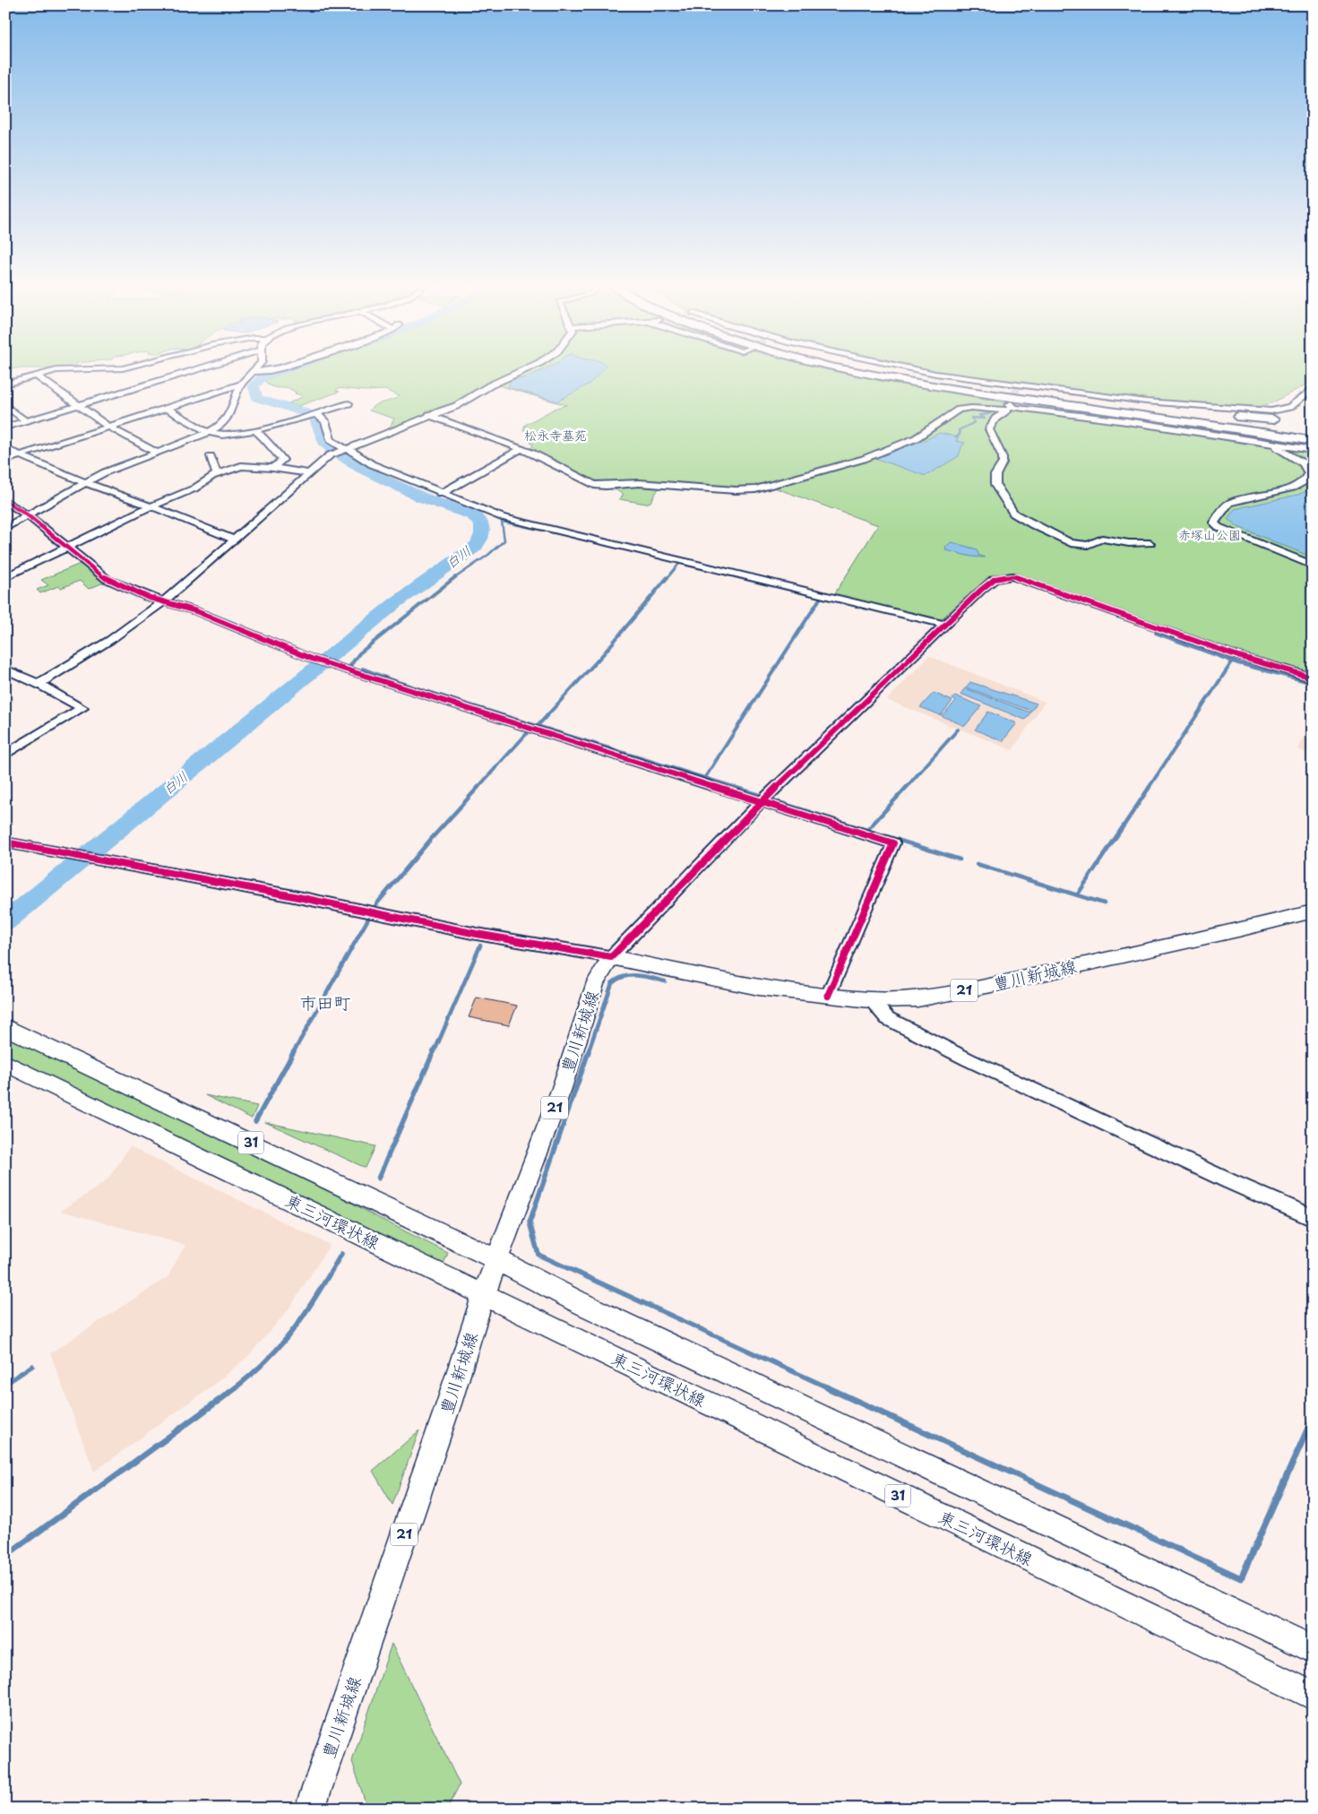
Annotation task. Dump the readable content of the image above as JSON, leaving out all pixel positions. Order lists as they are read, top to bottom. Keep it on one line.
{"streets":{"main road":["豊川新城線","21","31","東三河環状線"]},"crossings":[["豊川新城線","31"],["豊川新城線","東三河環状線"]],"districts":["市田町"],"water":["白川"],"parks":["松永寺墓苑","赤塚山公園"]}
